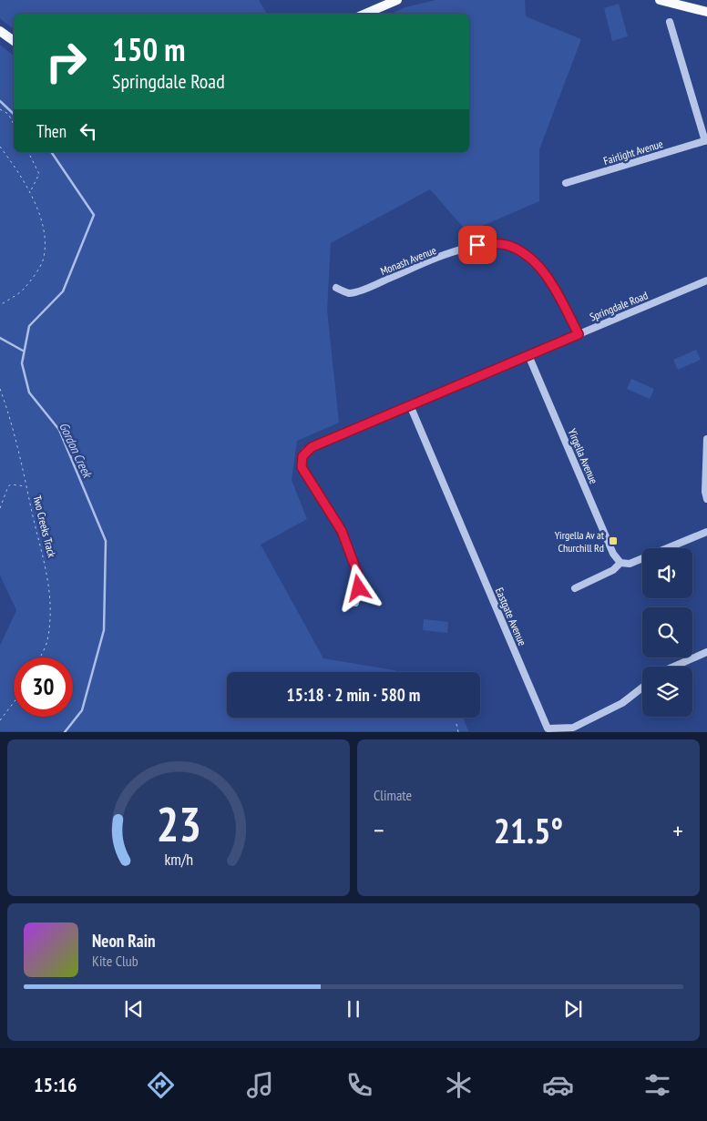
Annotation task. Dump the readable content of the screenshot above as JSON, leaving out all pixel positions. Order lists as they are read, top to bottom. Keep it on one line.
{"streets":{"street":["Fairlight Avenue","Monash Avenue","Springdale Road","Yirgella Avenue","Eastgate Avenue"],"path":["Two Creeks Track"]},"crossings":[["Monash Avenue","Springdale Road"],["Springdale Road","Yirgella Avenue"],["Springdale Road","Eastgate Avenue"]],"water":["Gordon Creek"],"places":{"transit":["Yirgella Av at Churchill Rd"]},"page":{"turn":["150 m","Springdale Road"],"then":"Then","limit":"30","trip":"15:18 · 2 min · 580 m","tile":"Climate","heat":["−","21.5°","+"],"song":["Neon Rain","Kite Club"],"tabs":"15:16","gauge":["23","km/h"]}}
